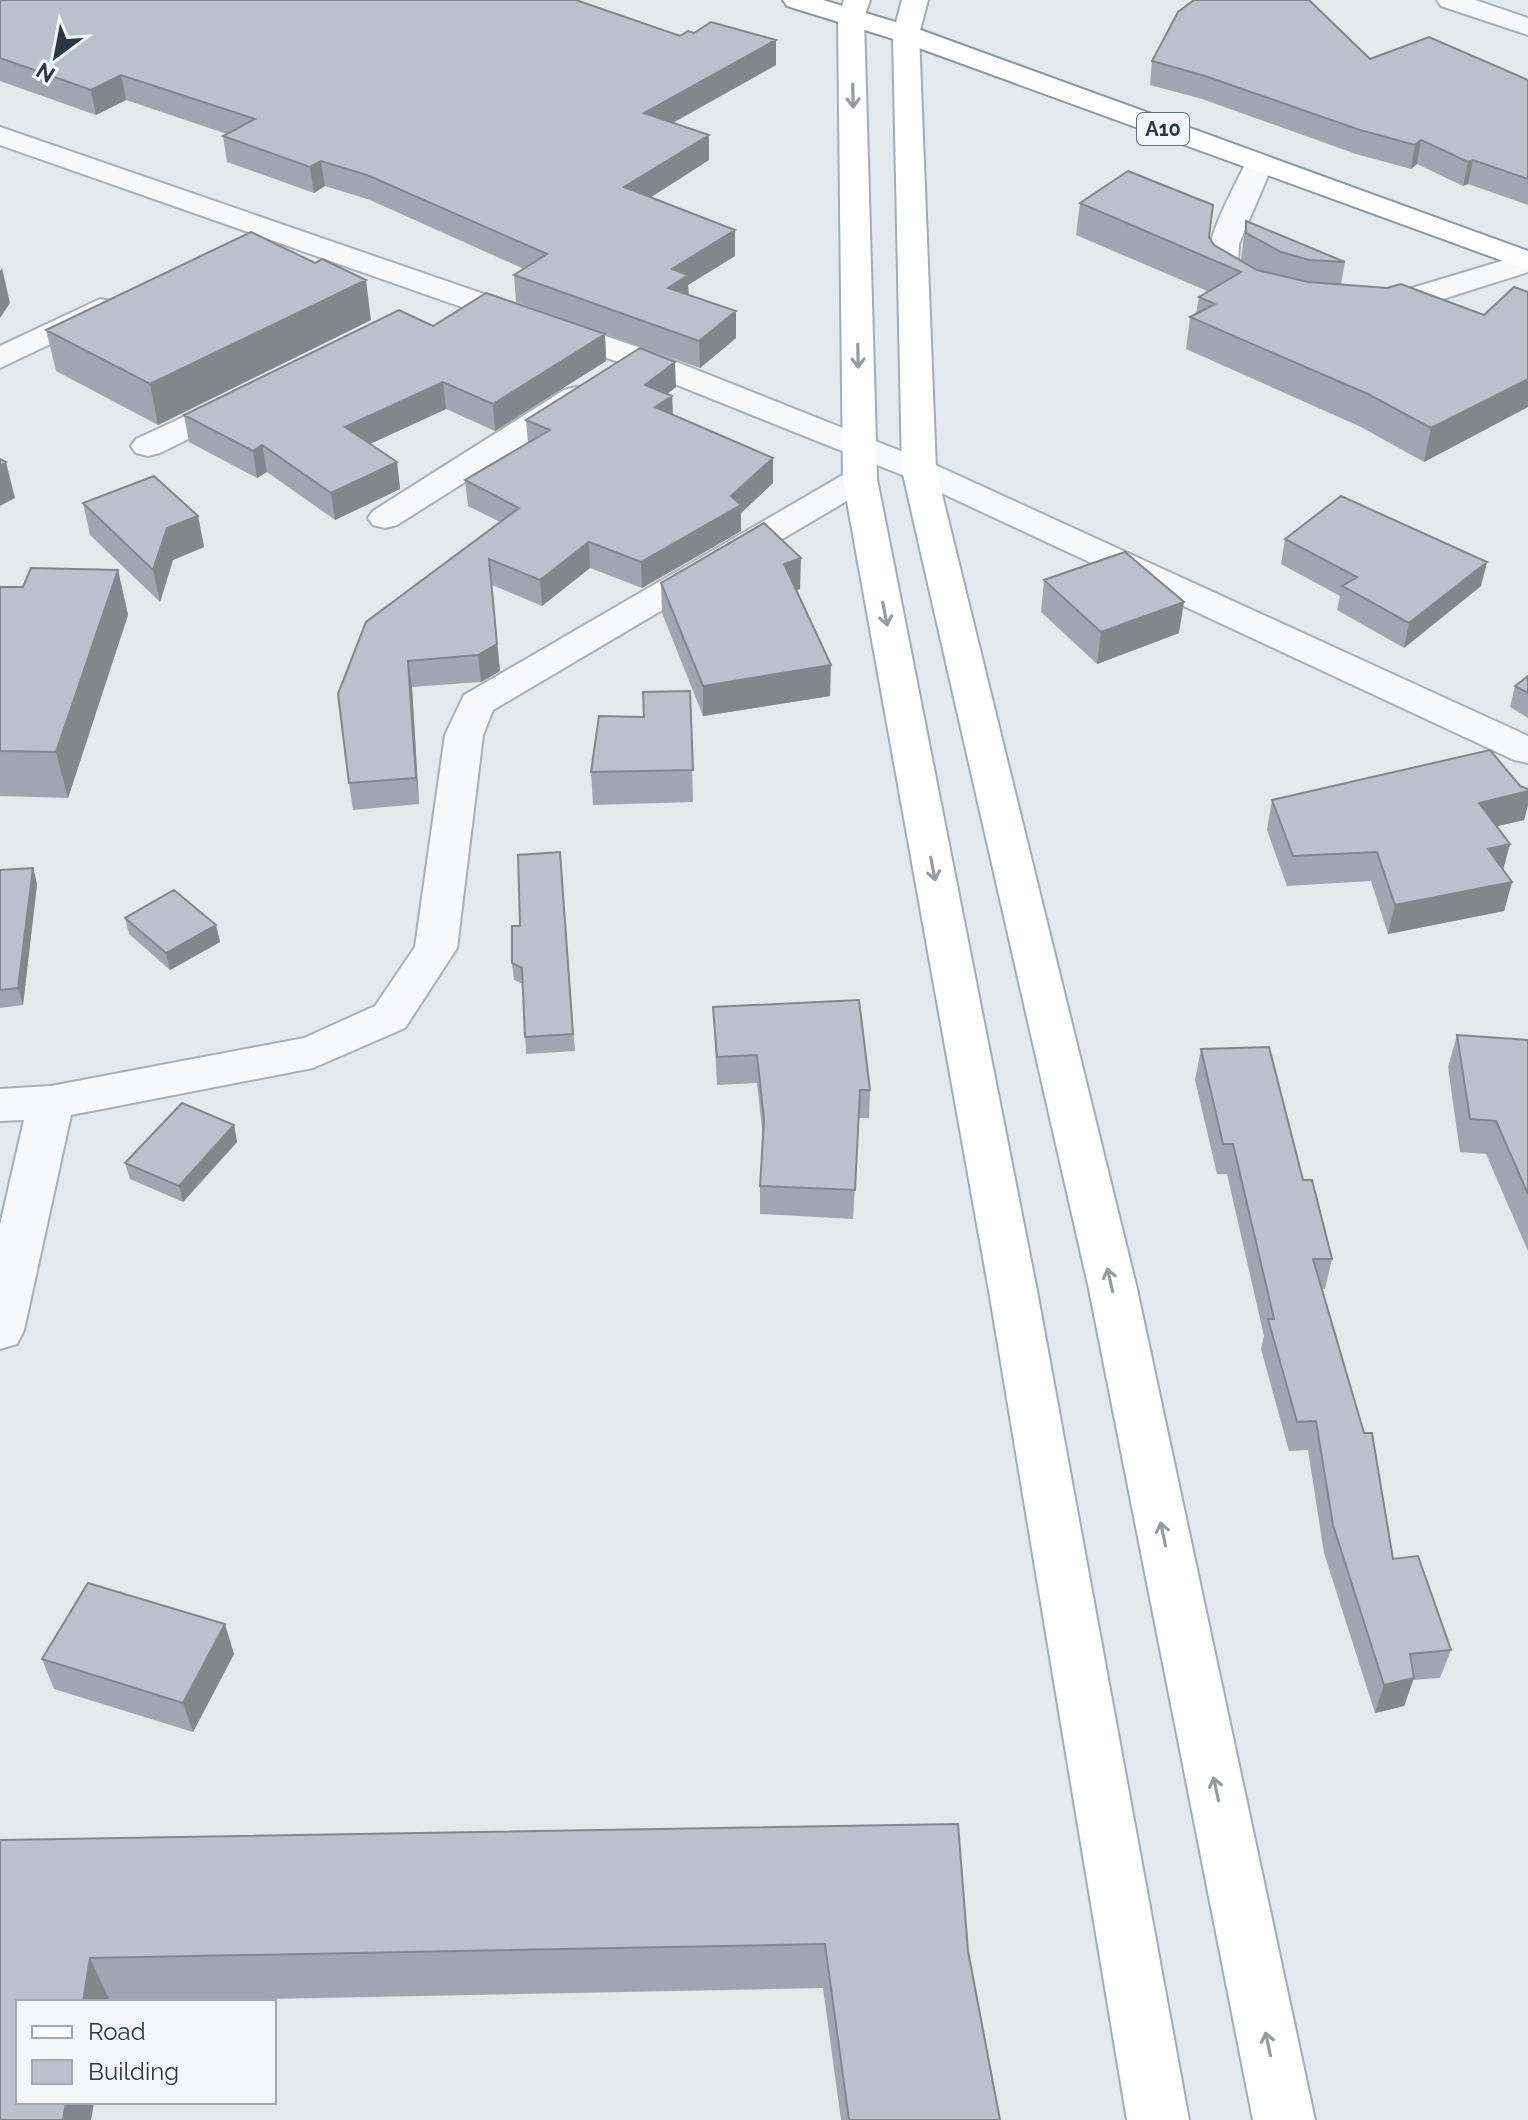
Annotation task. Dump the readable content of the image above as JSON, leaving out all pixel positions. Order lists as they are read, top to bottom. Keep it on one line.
{"streets":{"main road":["A10"]},"legend":["Road","Building"],"north":"bottom left"}
